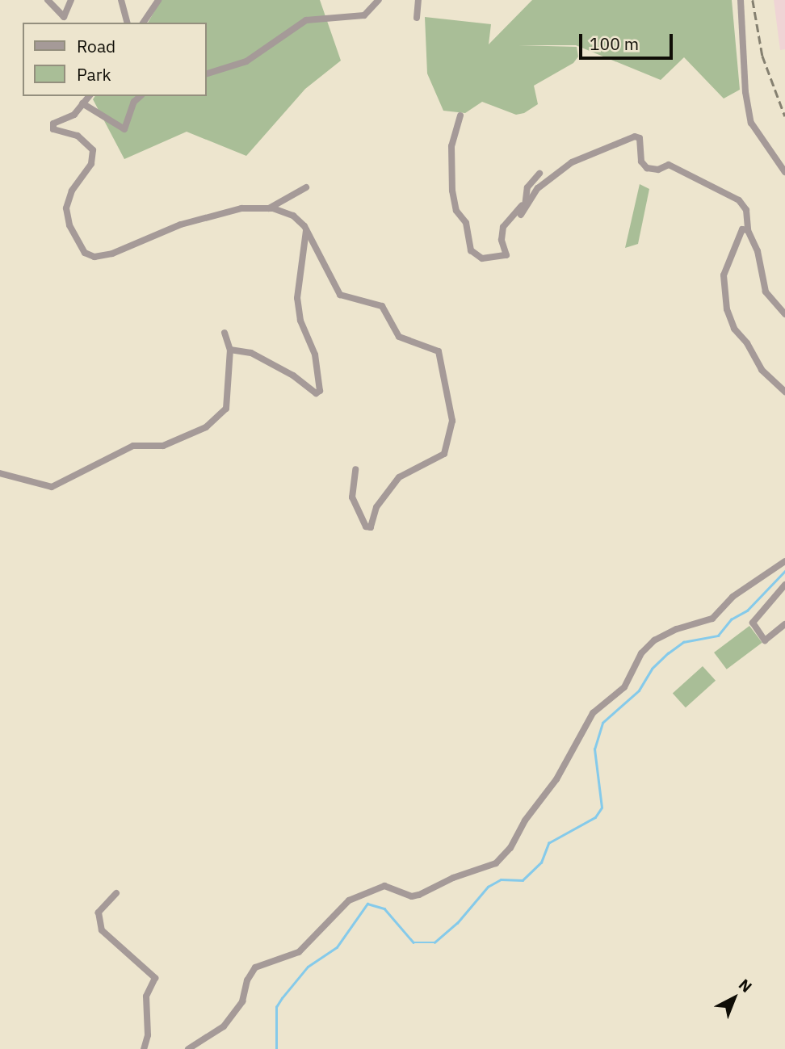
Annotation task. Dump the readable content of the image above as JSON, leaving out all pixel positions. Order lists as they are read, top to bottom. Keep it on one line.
{"legend":["Road","Park"],"scale_bar":"100 m","north":"top right"}
